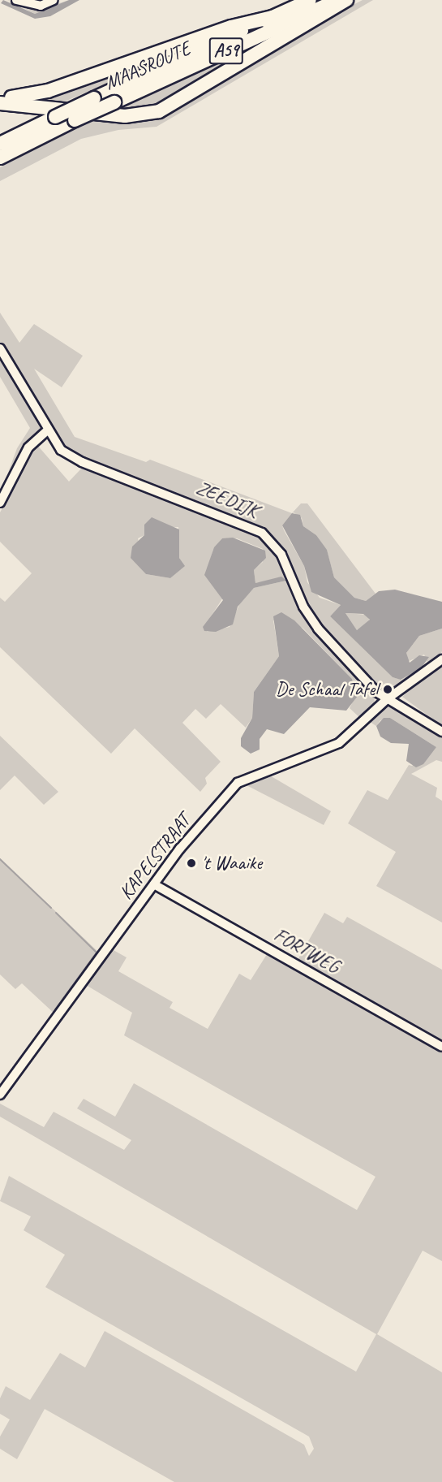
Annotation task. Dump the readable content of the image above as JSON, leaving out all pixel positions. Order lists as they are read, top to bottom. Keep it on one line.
{"streets":{"highway":["A59","MAASROUTE"],"street":["ZEEDIJK","KAPELSTRAAT","FORTWEG"]},"crossings":[["A59","MAASROUTE"],["ZEEDIJK","KAPELSTRAAT"],["KAPELSTRAAT","FORTWEG"]],"places":["De Schaal Tafel","'t Waaike"]}
